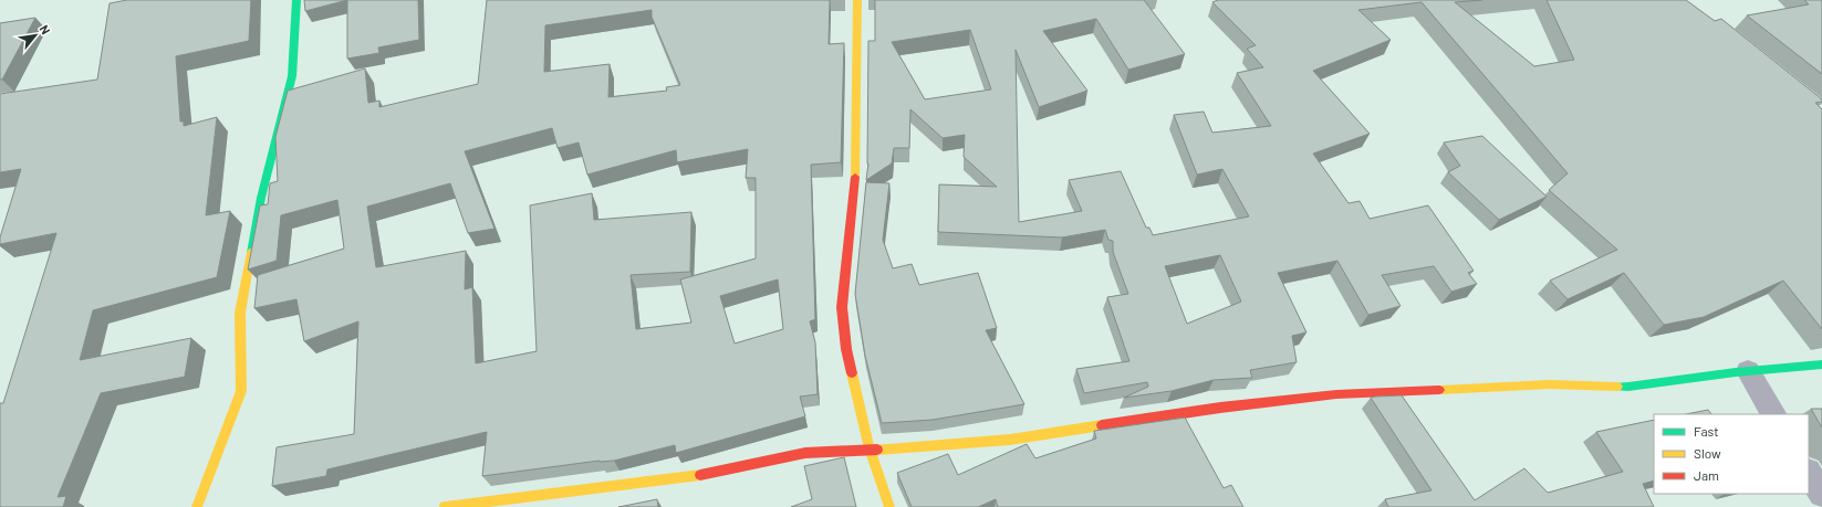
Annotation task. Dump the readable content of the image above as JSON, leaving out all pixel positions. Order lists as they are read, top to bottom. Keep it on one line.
{"legend":["Fast","Slow","Jam"],"north":"top right"}
